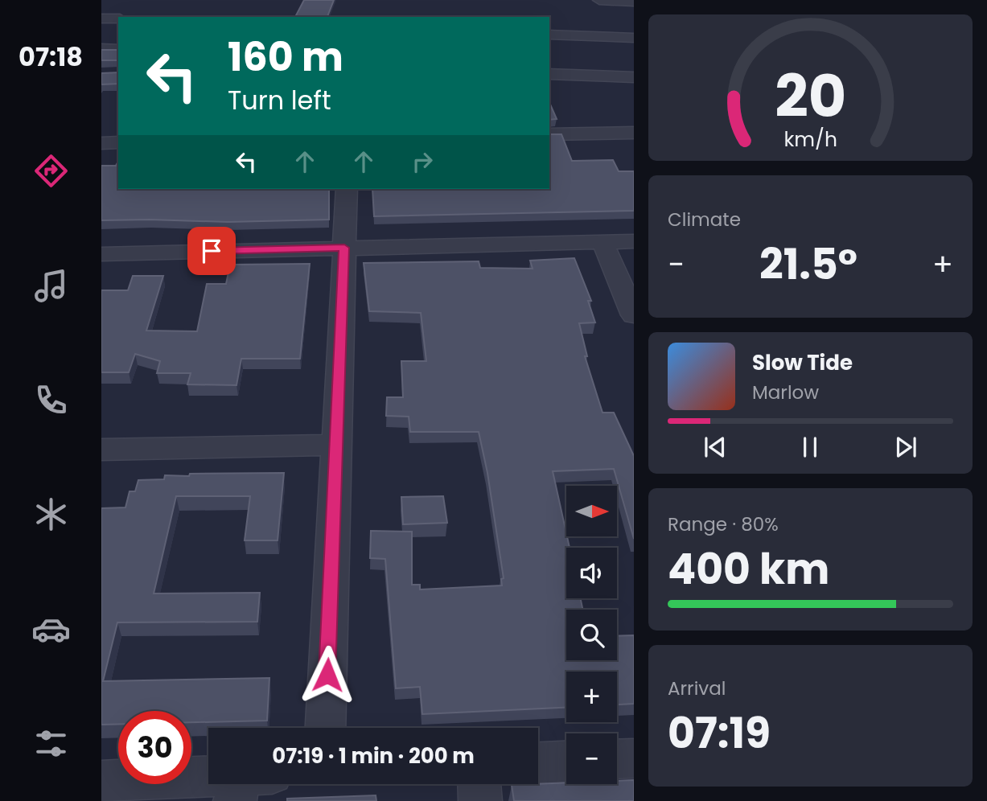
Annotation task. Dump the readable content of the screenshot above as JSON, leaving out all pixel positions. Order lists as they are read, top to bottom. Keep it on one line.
{"north":"right","page":{"tabs":"07:18","turn":["160 m","Turn left"],"tile":["Climate",["Range · 80%","400 km"],["Arrival","07:19"]],"heat":["−","21.5°","+"],"song":["Slow Tide","Marlow"],"map_buttons":["+","−"],"limit":"30","trip":"07:19 · 1 min · 200 m","gauge":["20","km/h"]}}
